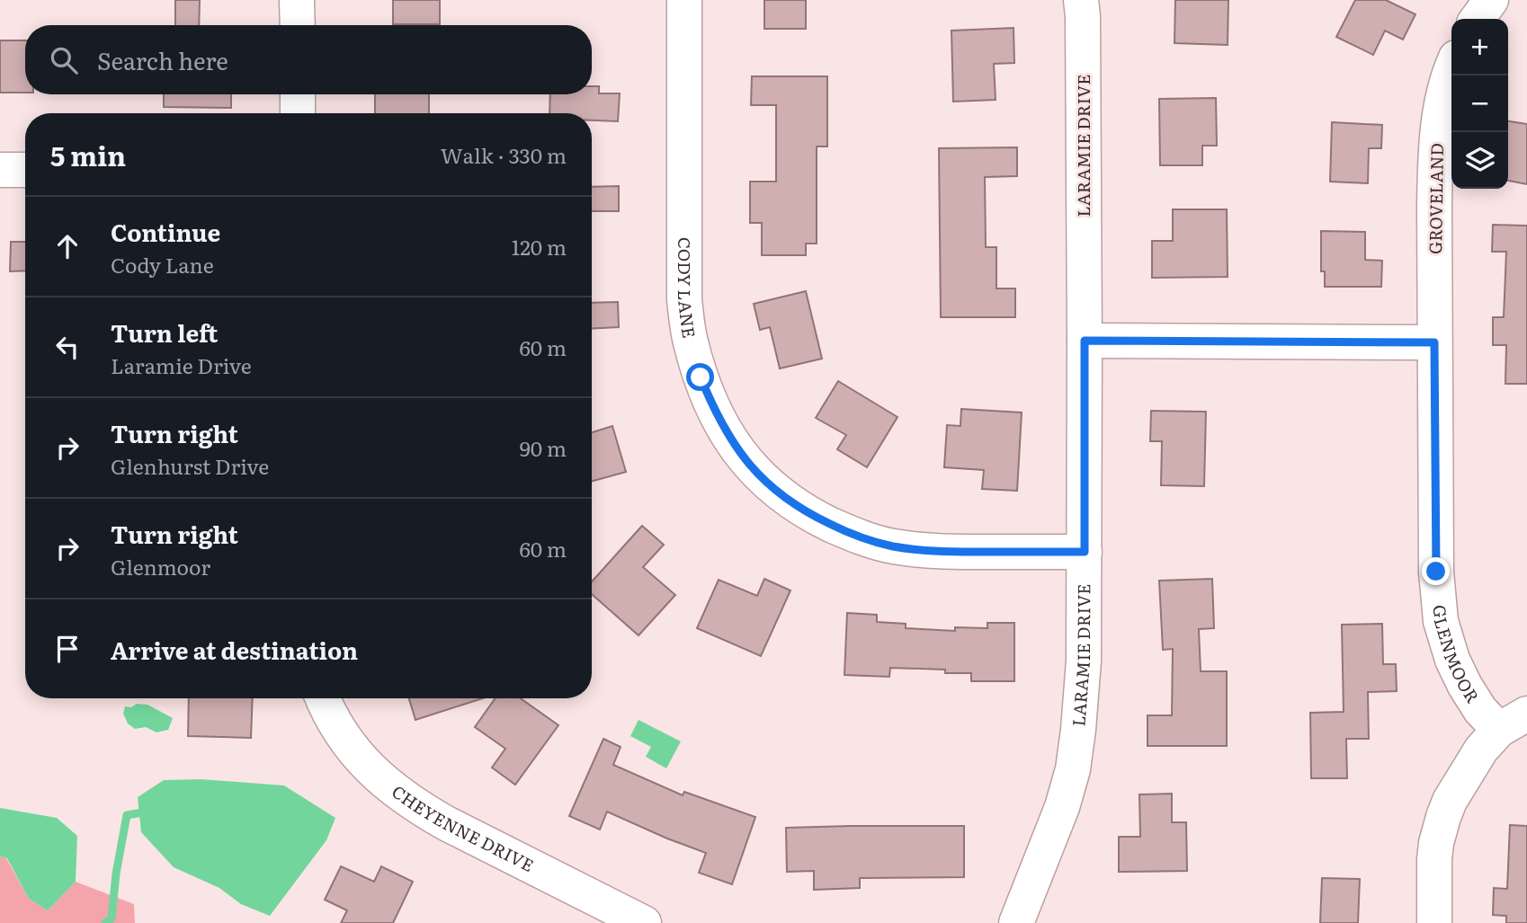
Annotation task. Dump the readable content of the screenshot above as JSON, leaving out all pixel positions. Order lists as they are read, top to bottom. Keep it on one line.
{"streets":{"street":["LARAMIE DRIVE","GROVELAND","CODY LANE","GLENMOOR","CHEYENNE DRIVE"]},"crossings":[["LARAMIE DRIVE","CODY LANE"],["GROVELAND","GLENMOOR"]],"page":{"map_buttons":["+","−"],"search":"Search here","heading":["5 min","Walk · 330 m"],"list":[["Continue","Cody Lane","120 m"],["Turn left","Laramie Drive","60 m"],["Turn right","Glenhurst Drive","90 m"],["Turn right","Glenmoor","60 m"],"Arrive at destination"]}}
